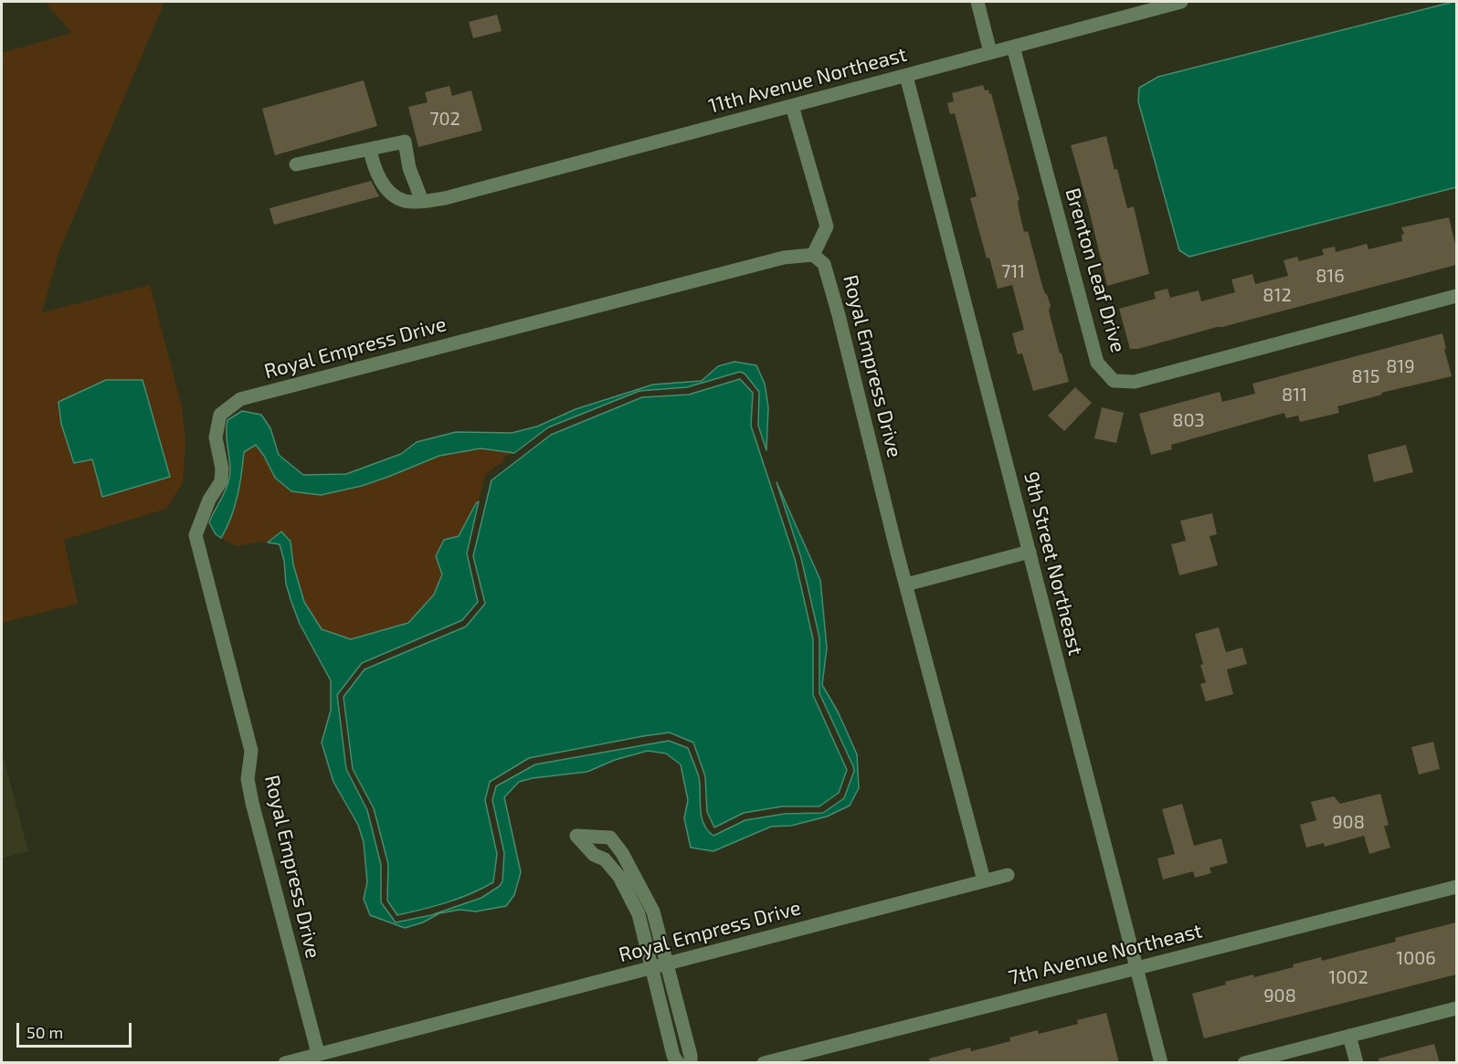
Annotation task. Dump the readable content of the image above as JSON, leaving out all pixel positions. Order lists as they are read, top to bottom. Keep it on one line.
{"streets":{"street":["11th Avenue Northeast","Brenton Leaf Drive","Royal Empress Drive","9th Street Northeast","7th Avenue Northeast"]},"crossings":[["11th Avenue Northeast","Brenton Leaf Drive"],["11th Avenue Northeast","9th Street Northeast"],["9th Street Northeast","7th Avenue Northeast"]],"house_numbers":["702","711","816","812","819","815","811","803","908","1006","1002","908"],"scale_bar":"50 m"}
